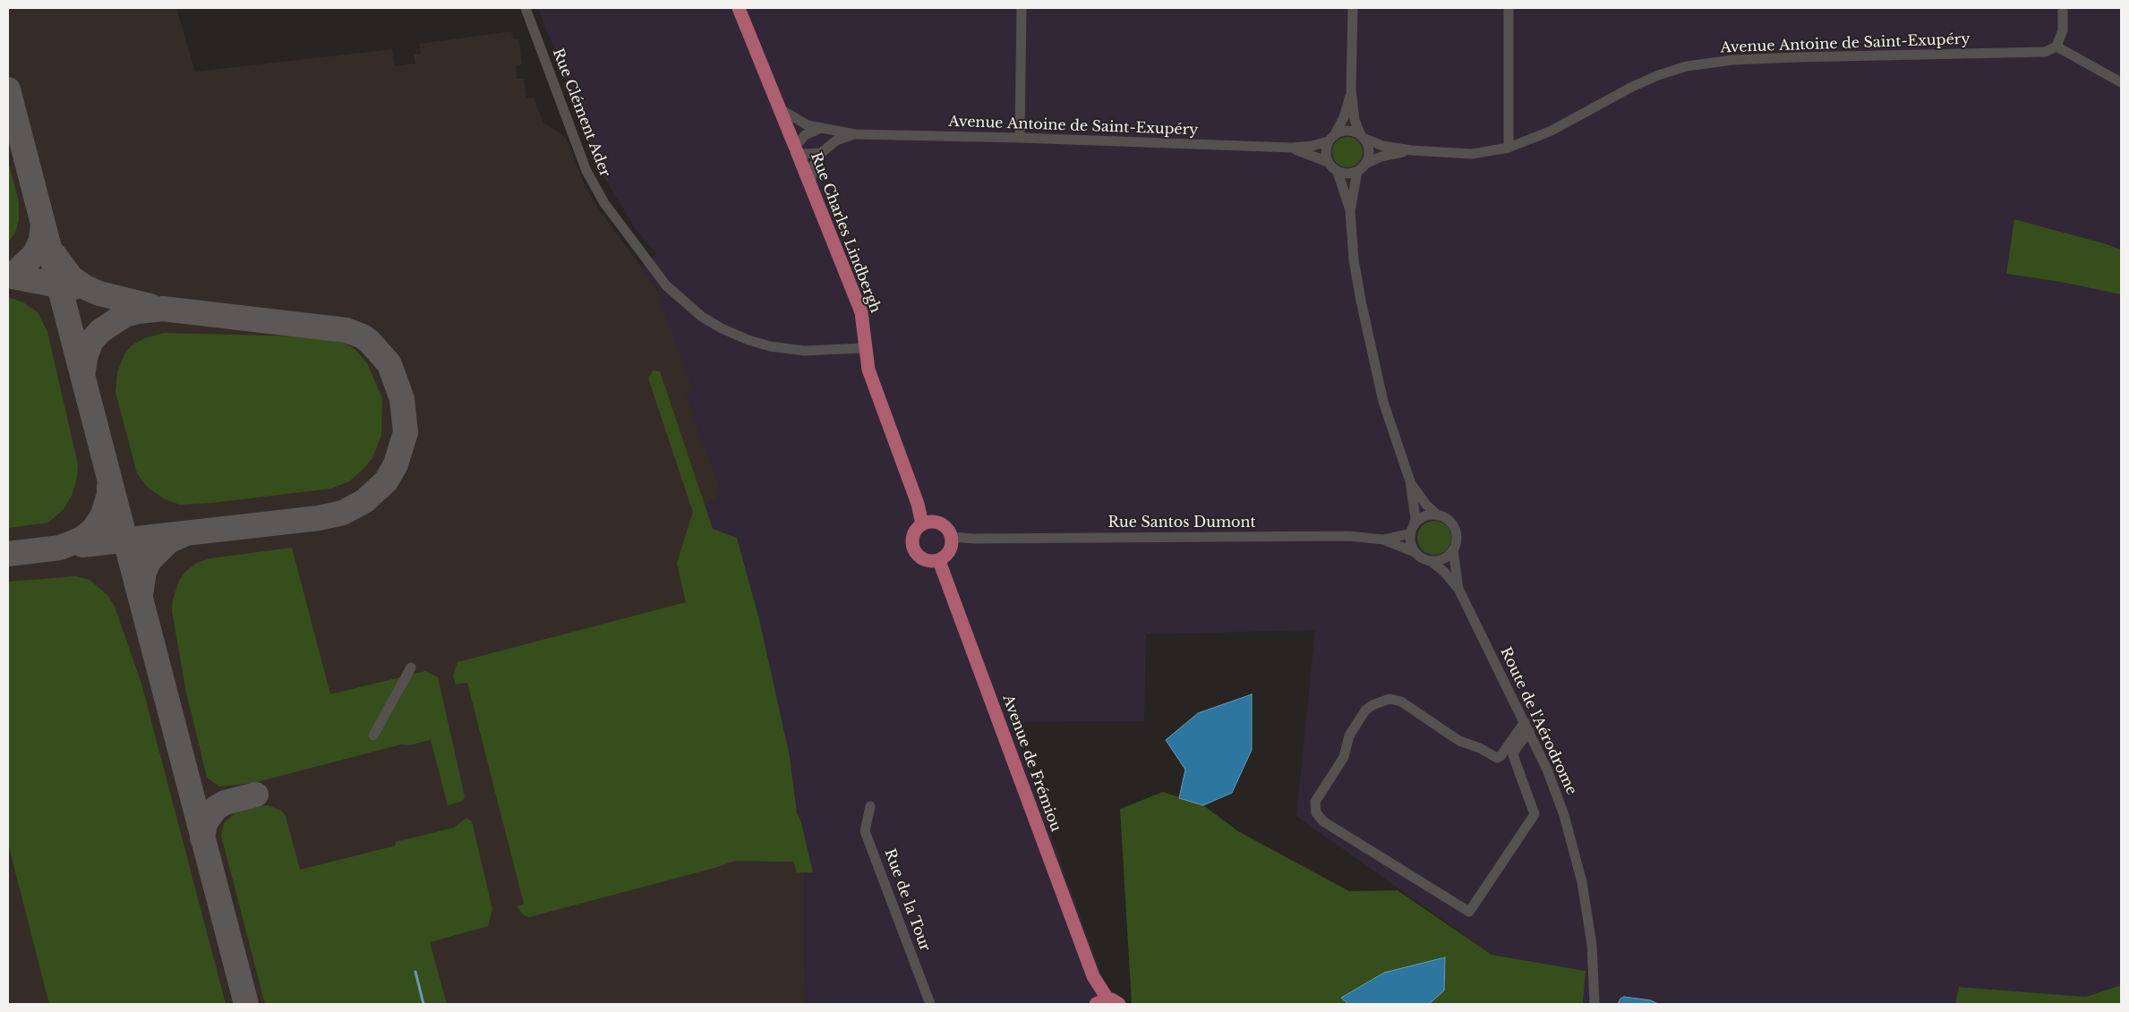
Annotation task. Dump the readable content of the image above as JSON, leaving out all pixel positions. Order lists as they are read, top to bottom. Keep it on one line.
{"streets":{"main road":["Rue Charles Lindbergh","Avenue de Frémiou"],"street":["Avenue Antoine de Saint-Exupéry","Rue Clément Ader","Rue Santos Dumont","Route de l'Aérodrome","Rue de la Tour"]},"crossings":[["Avenue Antoine de Saint-Exupéry","Rue Charles Lindbergh"],["Rue Clément Ader","Rue Charles Lindbergh"],["Rue Charles Lindbergh","Rue Santos Dumont"],["Rue Charles Lindbergh","Avenue de Frémiou"],["Rue Santos Dumont","Route de l'Aérodrome"],["Rue Santos Dumont","Avenue de Frémiou"]]}
